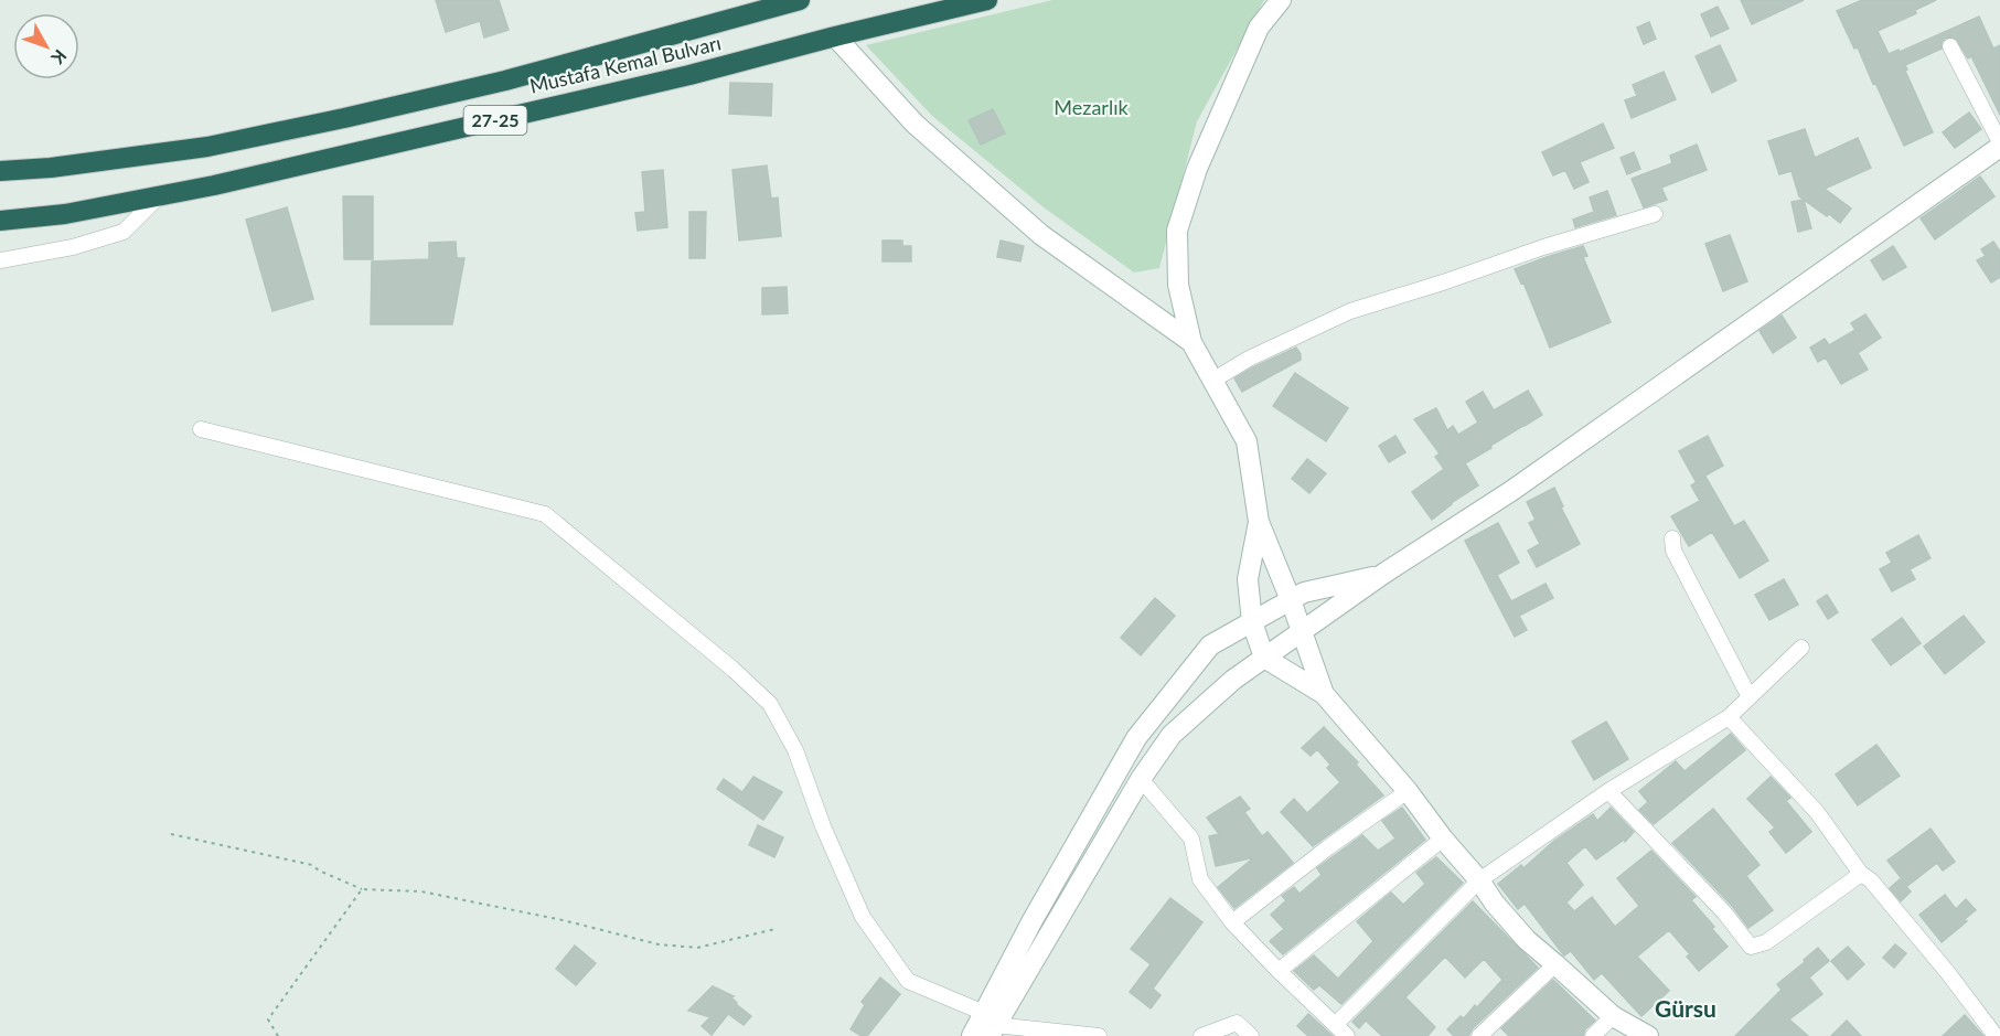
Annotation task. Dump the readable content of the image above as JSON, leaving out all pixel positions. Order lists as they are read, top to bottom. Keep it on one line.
{"streets":{"highway":["Mustafa Kemal Bulvarı","27-25"]},"districts":["Gürsu"],"parks":["Mezarlık"],"north":"bottom right"}
